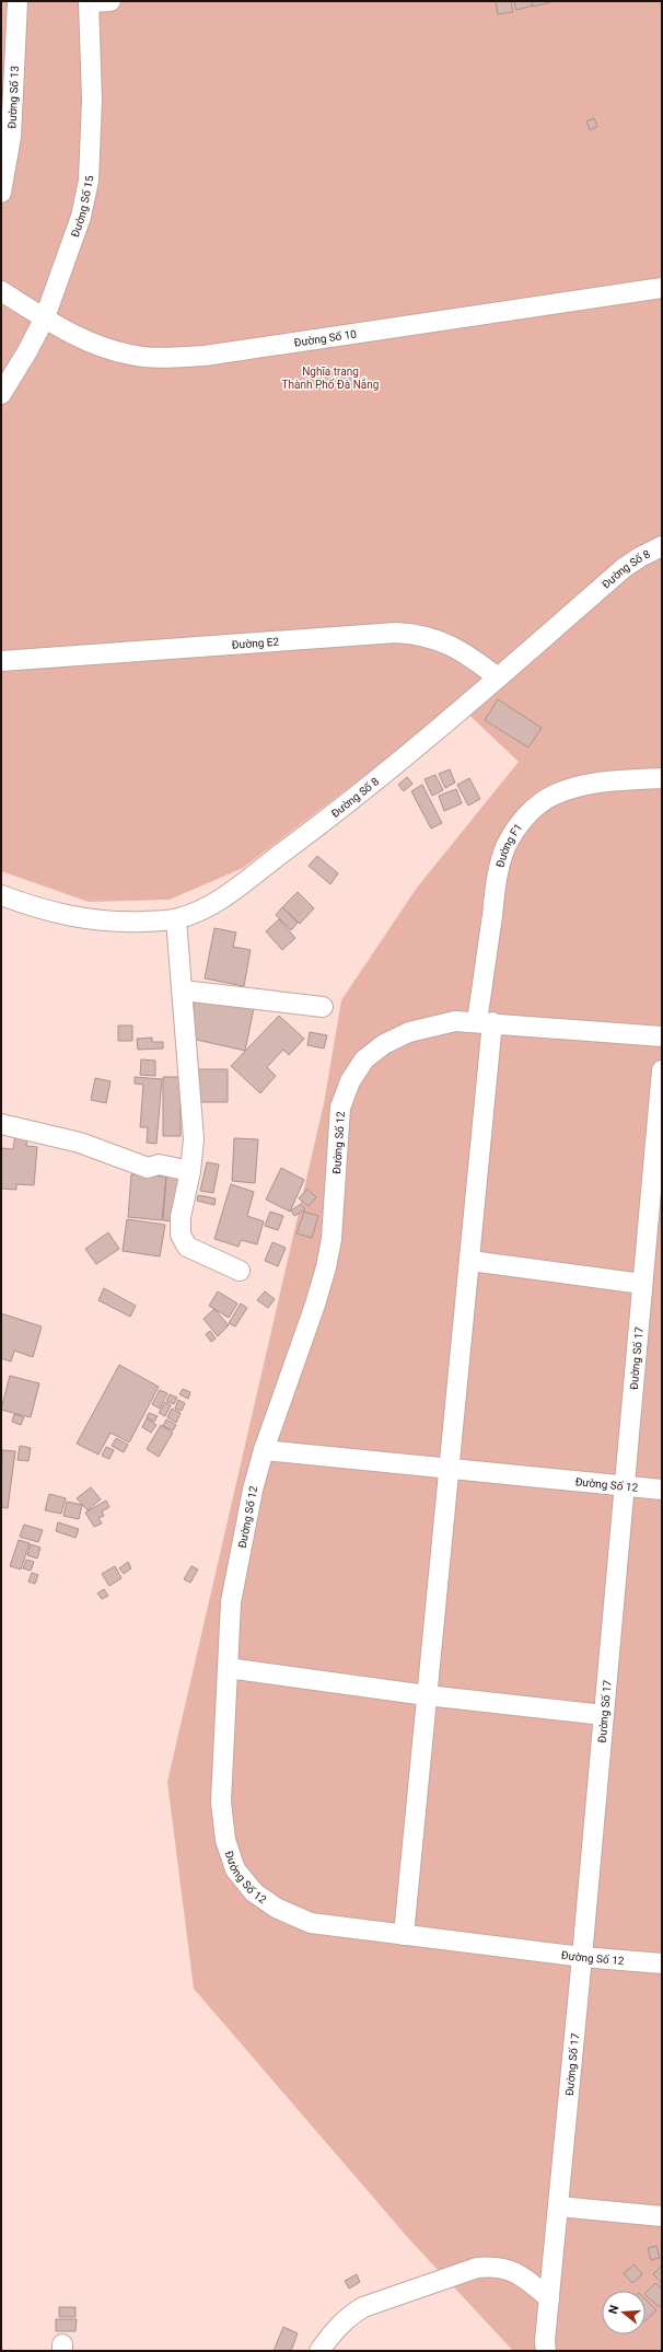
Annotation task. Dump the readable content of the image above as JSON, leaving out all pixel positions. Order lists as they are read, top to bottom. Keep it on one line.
{"streets":{"street":["Đường Số 13","Đường Số 15","Đường Số 10","Đường Số 8","Đường E2","Đường F1","Đường Số 12","Đường Số 17"]},"crossings":[["Đường Số 15","Đường Số 10"],["Đường Số 8","Đường E2"],["Đường F1","Đường Số 12"],["Đường Số 12","Đường Số 17"]],"parks":["Nghĩa trang Thành Phố Đà Nẵng"],"north":"left"}
